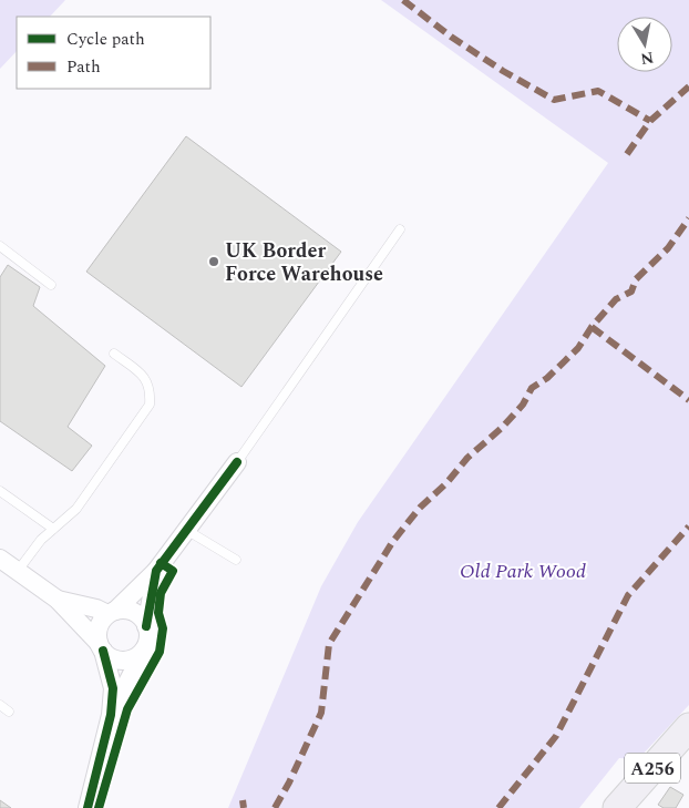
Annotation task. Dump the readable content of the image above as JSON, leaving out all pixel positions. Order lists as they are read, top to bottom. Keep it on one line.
{"streets":{"main road":["A256"]},"parks":["Old Park Wood"],"places":["UK Border Force Warehouse"],"legend":["Cycle path","Path"],"north":"bottom"}
